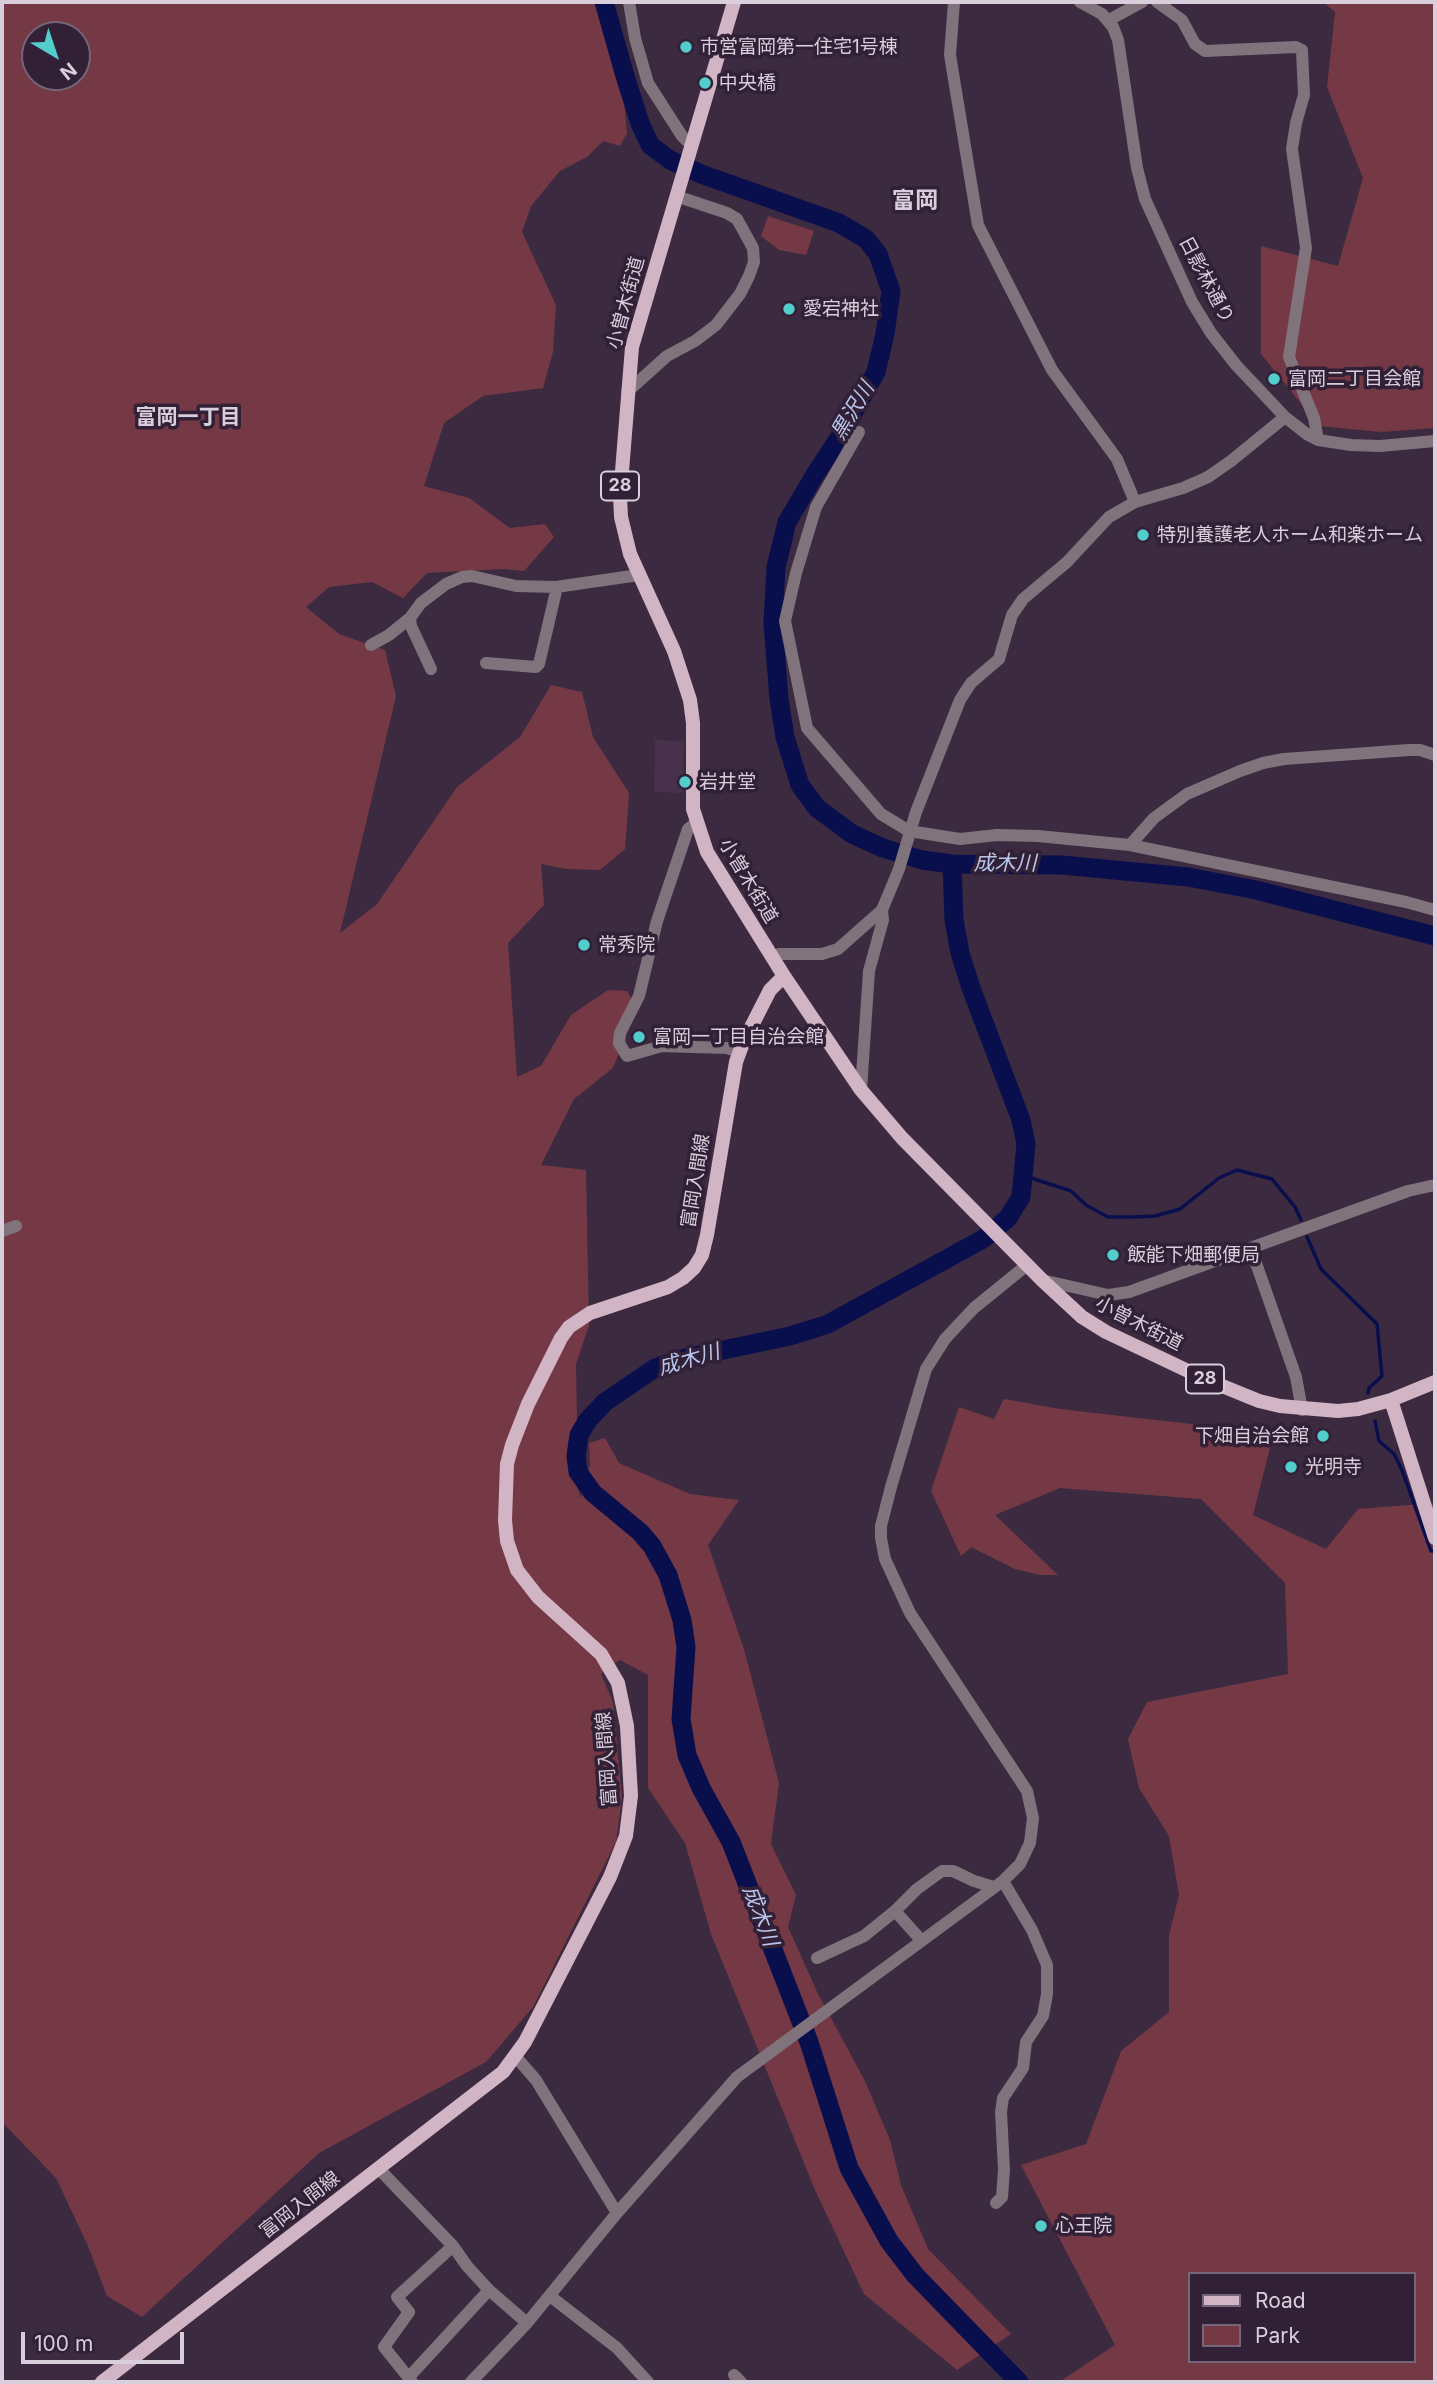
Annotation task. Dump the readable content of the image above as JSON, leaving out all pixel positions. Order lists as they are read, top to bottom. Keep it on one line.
{"streets":{"main road":["小曽木街道","28","富岡入間線"],"street":["日影林通り"]},"crossings":[["小曽木街道","富岡入間線"]],"districts":["富岡","富岡一丁目"],"water":["黒沢川","成木川"],"places":["市営富岡第一住宅1号棟","中央橋","愛宕神社","富岡二丁目会館","特別養護老人ホーム和楽ホーム","岩井堂","常秀院","富岡一丁目自治会館","飯能下畑郵便局","下畑自治会館","光明寺","心王院"],"legend":["Road","Park"],"scale_bar":"100 m","north":"bottom right"}
